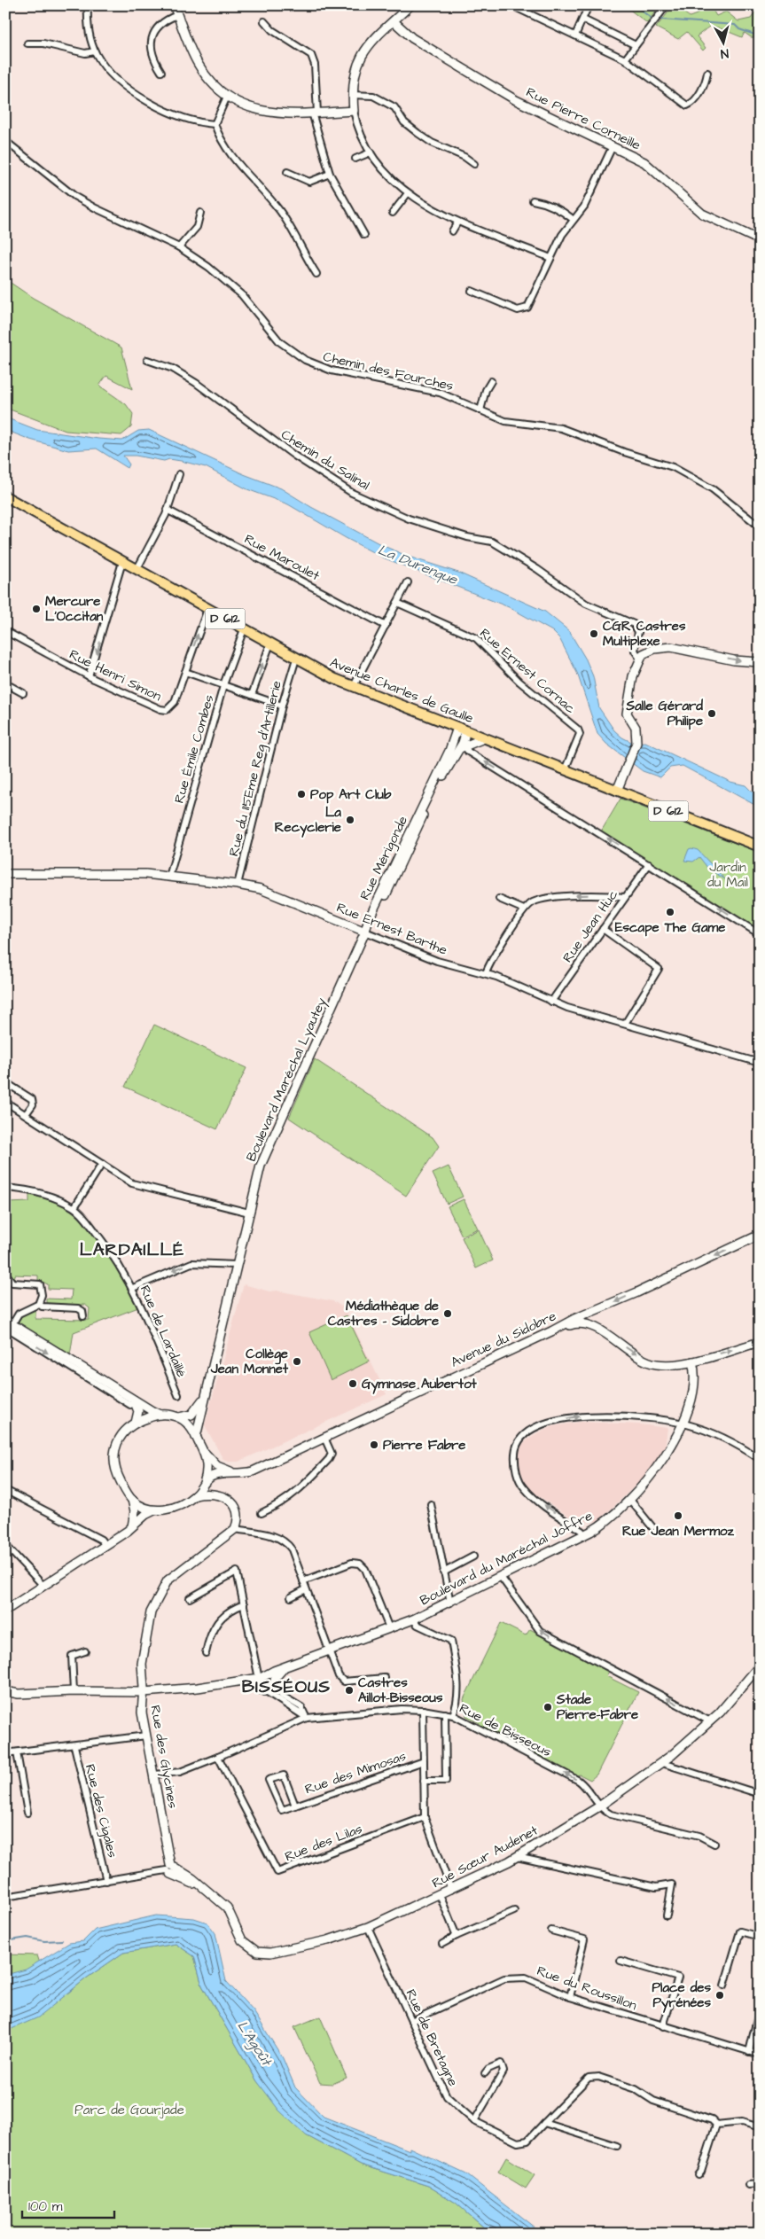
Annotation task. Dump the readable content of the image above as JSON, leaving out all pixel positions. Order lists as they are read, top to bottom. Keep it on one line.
{"streets":{"main road":["D 612","Avenue Charles de Gaulle"],"street":["Rue Pierre Corneille","Chemin des Fourches","Chemin du Salinal","Rue Maroulet","Rue Ernest Cornac","Rue Henri Simon","Rue Émile Combes","Rue du 115Eme Reg d'Artillerie","Rue Mérigonde","Rue Jean Huc","Rue Ernest Barthe","Boulevard Maréchal Lyautey","Rue de Lardaillé","Avenue du Sidobre","Boulevard du Maréchal Joffre","Rue de Bisseous","Rue des Glycines","Rue des Mimosas","Rue des Cigales","Rue des Lilas","Rue Sœur Audenet","Rue du Roussillon","Rue de Bretagne"]},"crossings":[["Rue Ernest Cornac","Avenue Charles de Gaulle"],["Rue Henri Simon","Avenue Charles de Gaulle"],["Avenue Charles de Gaulle","Rue Émile Combes"],["Avenue Charles de Gaulle","Rue du 115Eme Reg d'Artillerie"],["Avenue Charles de Gaulle","Rue Mérigonde"],["Rue Émile Combes","Rue Ernest Barthe"],["Rue du 115Eme Reg d'Artillerie","Rue Ernest Barthe"],["Rue Mérigonde","Rue Ernest Barthe"],["Rue Mérigonde","Boulevard Maréchal Lyautey"],["Rue Jean Huc","Rue Ernest Barthe"],["Rue Ernest Barthe","Boulevard Maréchal Lyautey"],["Boulevard Maréchal Lyautey","Avenue du Sidobre"],["Boulevard du Maréchal Joffre","Rue des Glycines"],["Rue de Bisseous","Rue des Glycines"],["Rue de Bisseous","Rue des Lilas"],["Rue de Bisseous","Rue Sœur Audenet"],["Rue des Glycines","Rue Sœur Audenet"],["Rue Sœur Audenet","Rue de Bretagne"],["Rue du Roussillon","Rue de Bretagne"]],"one_way":["Rue de Bisseous"],"districts":["LARDAILLÉ","BISSÉOUS"],"water":["La Durenque","L'Agoût"],"parks":["Jardin du Mail","Parc de Gourjade"],"places":["Mercure L'Occitan","CGR Castres Multiplexe","Salle Gérard Philipe","Pop Art Club","La Recyclerie","Escape The Game","Médiathèque de Castres - Sidobre","Collège Jean Monnet","Gymnase Aubertot","Pierre Fabre","Rue Jean Mermoz","Castres Aillot-Bisseous","Stade Pierre-Fabre","Place des Pyrénées"],"scale_bar":"100 m","north":"bottom"}
